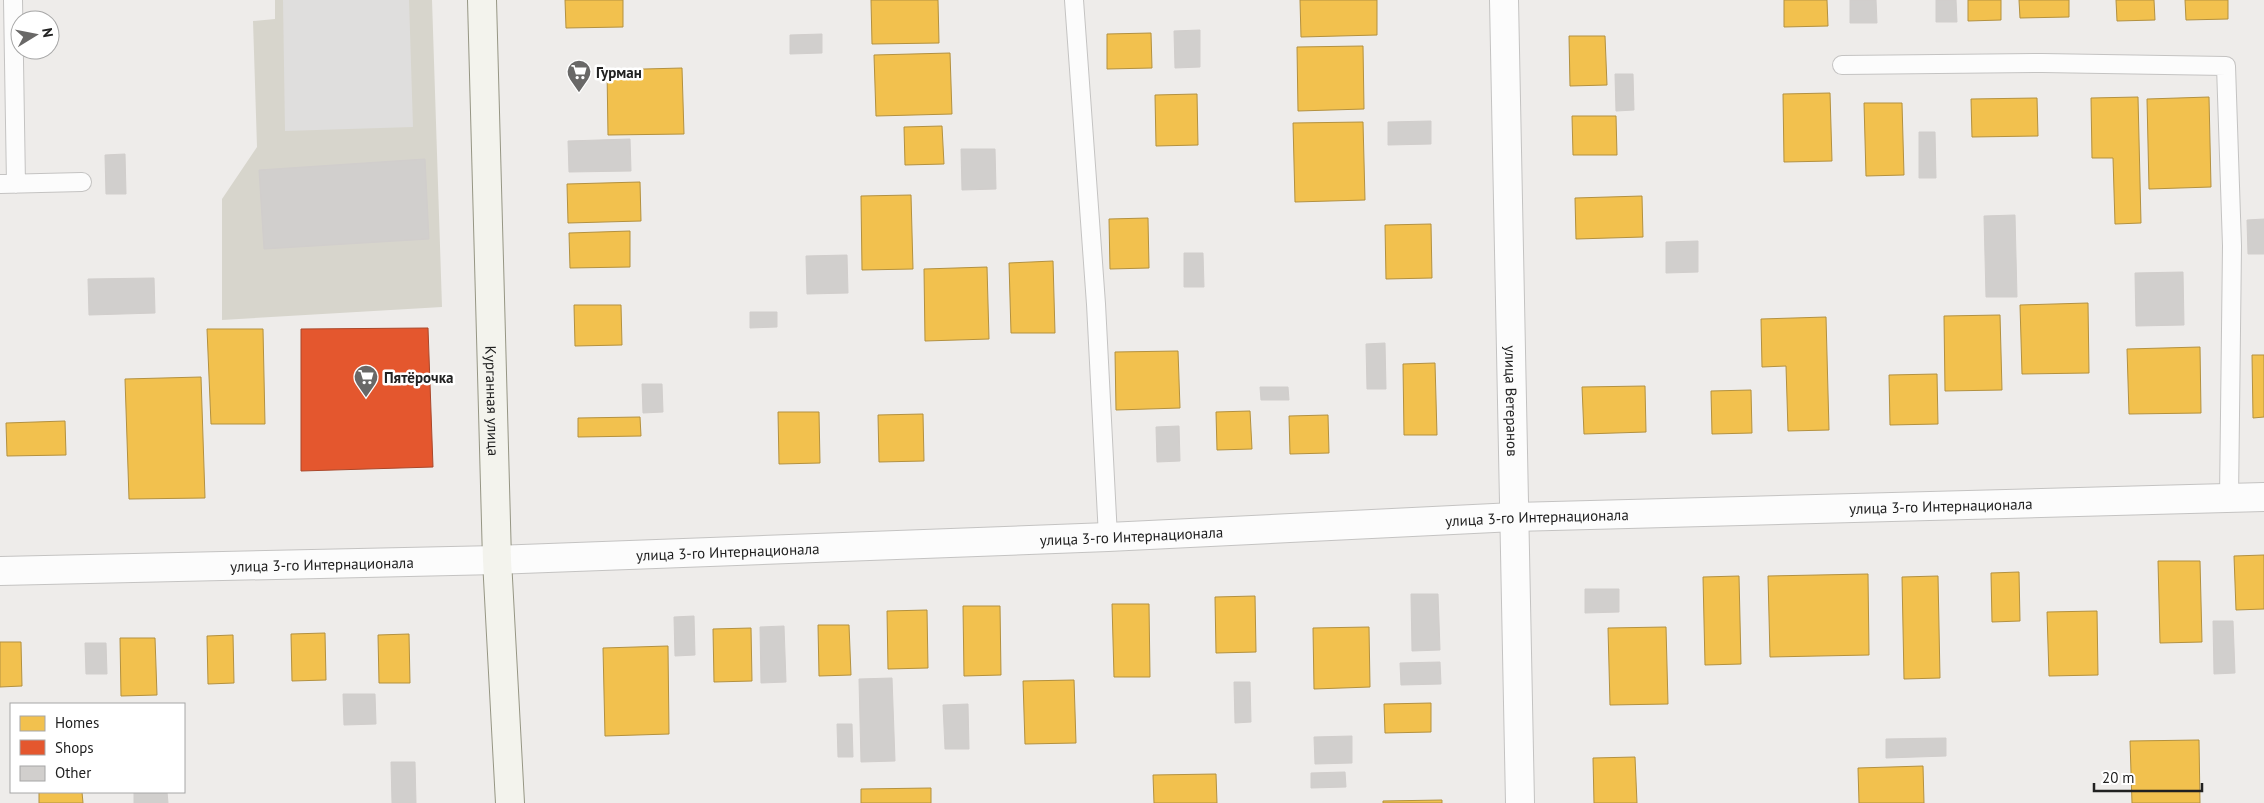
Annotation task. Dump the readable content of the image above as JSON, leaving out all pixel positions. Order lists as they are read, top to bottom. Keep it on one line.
{"streets":{"street":["Курганная улица","улица Ветеранов","улица 3-го Интернационала"]},"crossings":[["Курганная улица","улица 3-го Интернационала"],["улица Ветеранов","улица 3-го Интернационала"]],"places":{"supermarket":["Гурман","Пятёрочка"]},"legend":["Homes","Shops","Other"],"scale_bar":"20 m","north":"right"}
